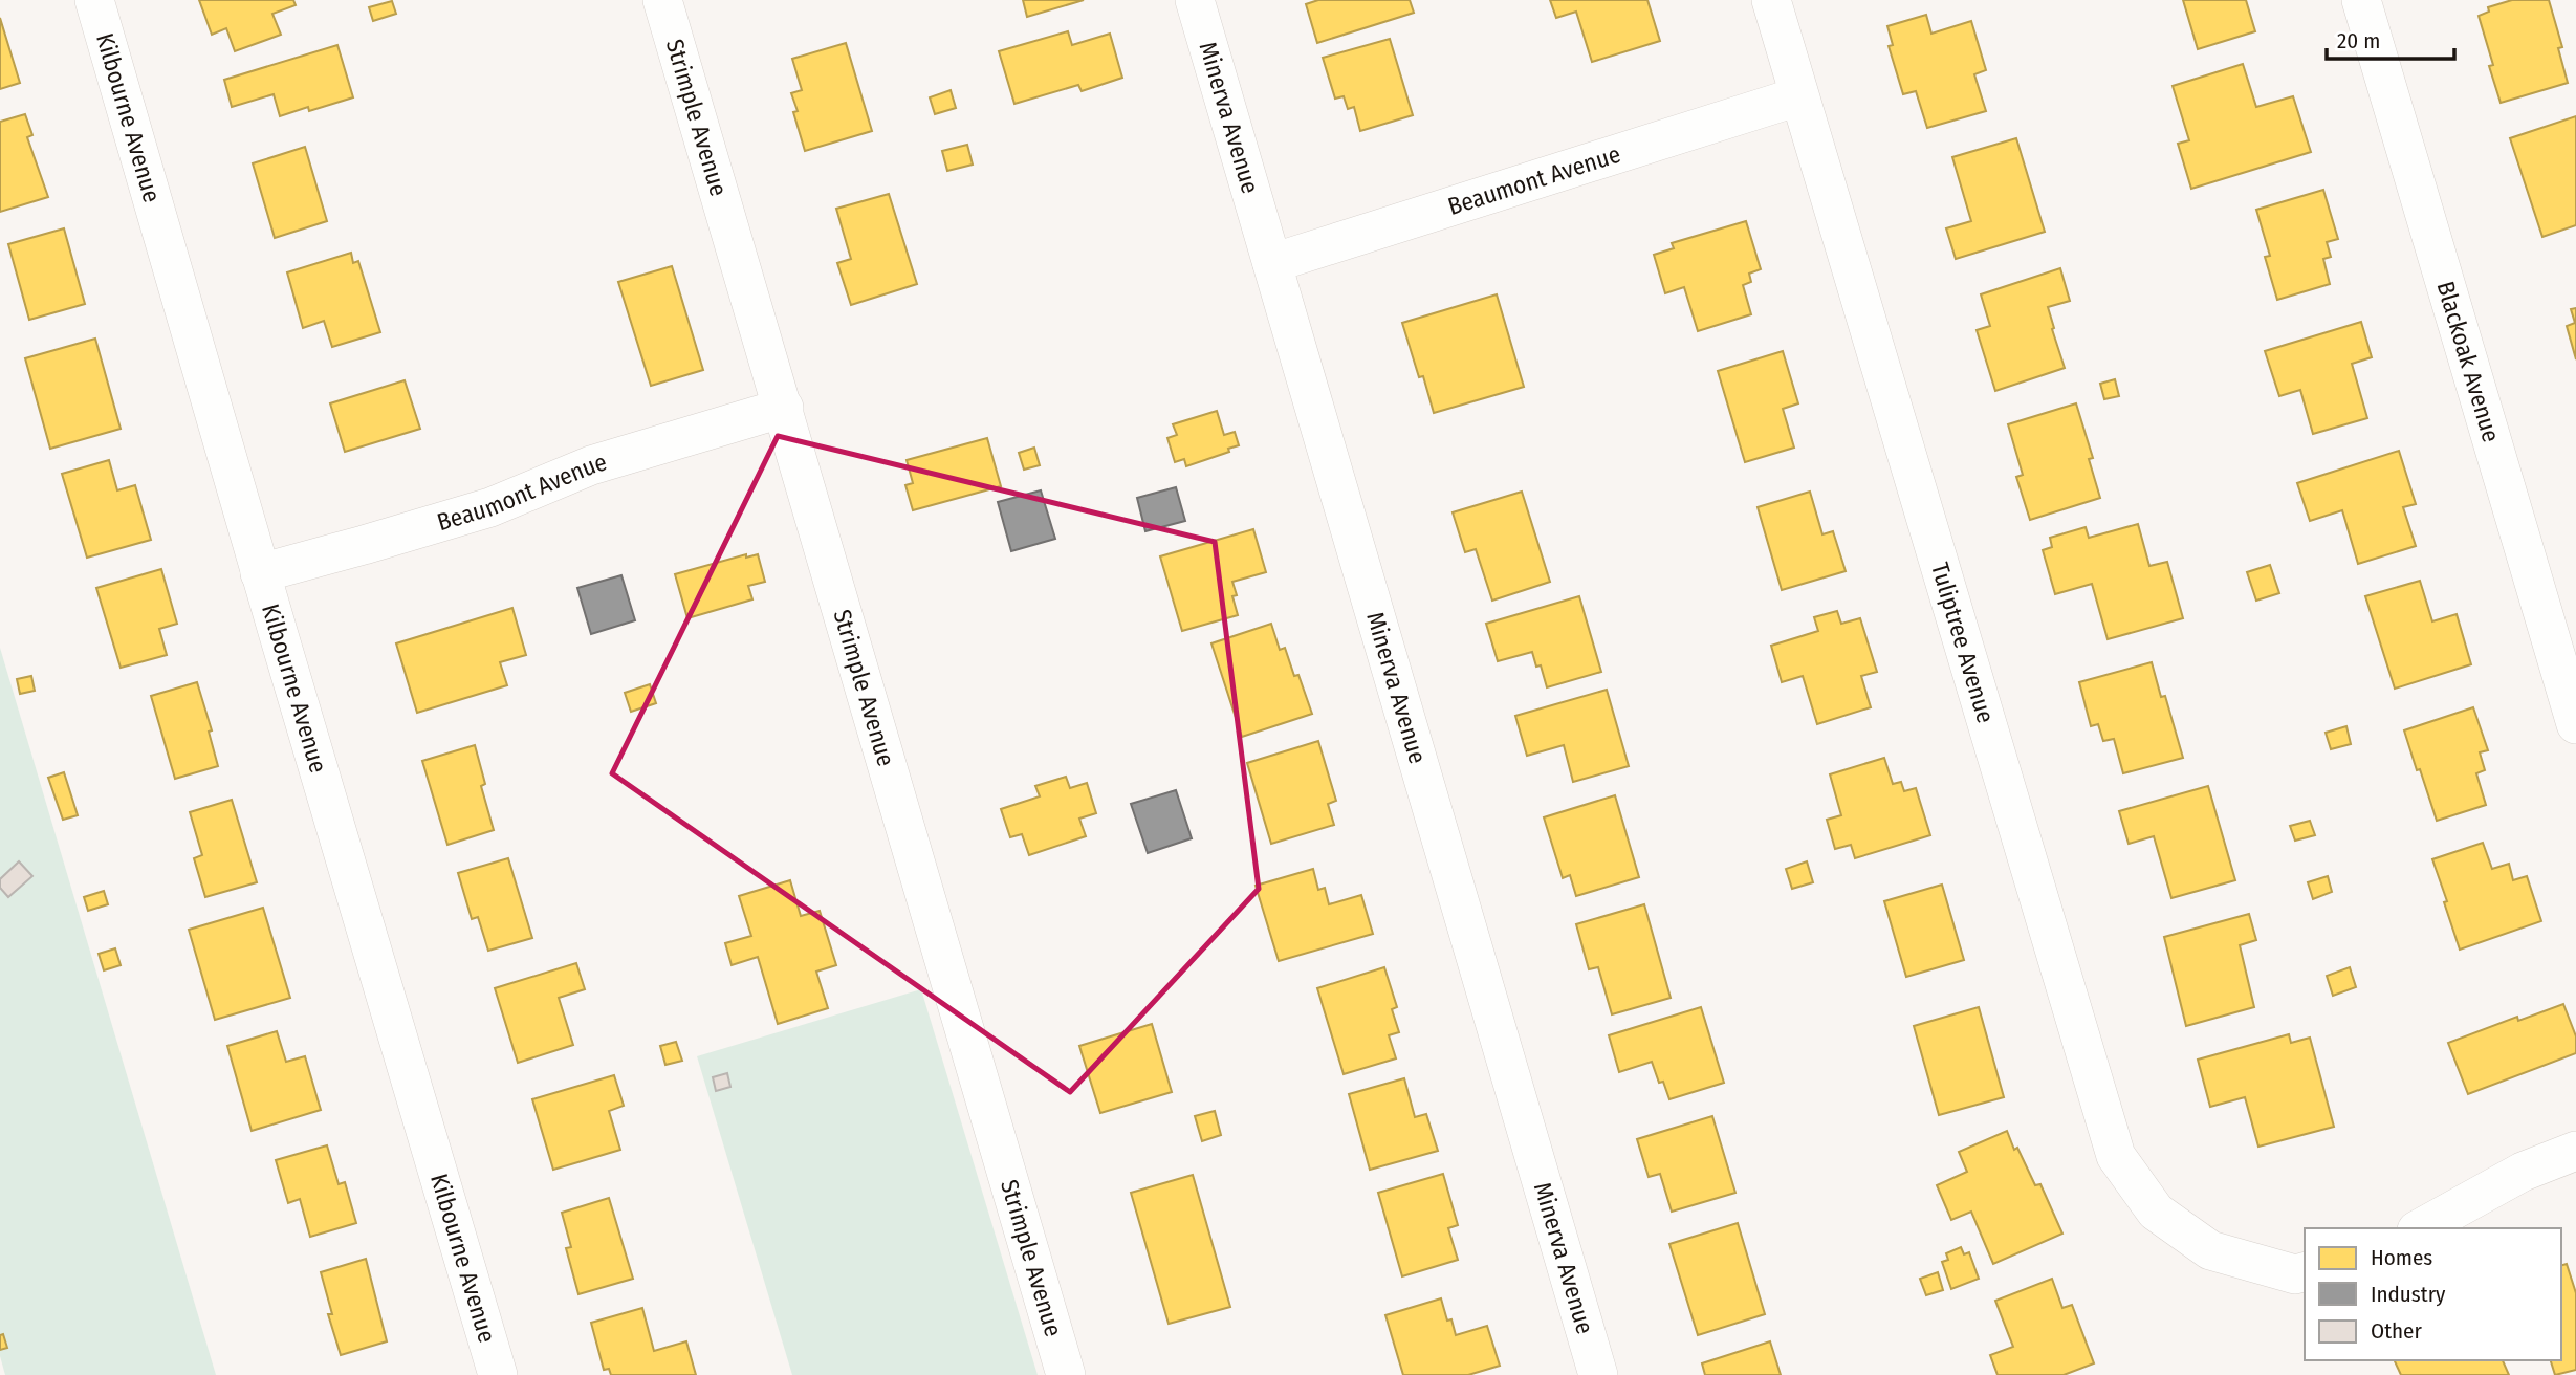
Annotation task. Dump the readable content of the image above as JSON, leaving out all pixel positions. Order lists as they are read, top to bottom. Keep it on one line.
{"streets":{"street":["Kilbourne Avenue","Strimple Avenue","Minerva Avenue","Beaumont Avenue","Blackoak Avenue","Tuliptree Avenue"]},"crossings":[["Kilbourne Avenue","Beaumont Avenue"],["Strimple Avenue","Beaumont Avenue"],["Minerva Avenue","Beaumont Avenue"],["Beaumont Avenue","Tuliptree Avenue"]],"legend":["Homes","Industry","Other"],"scale_bar":"20 m"}
